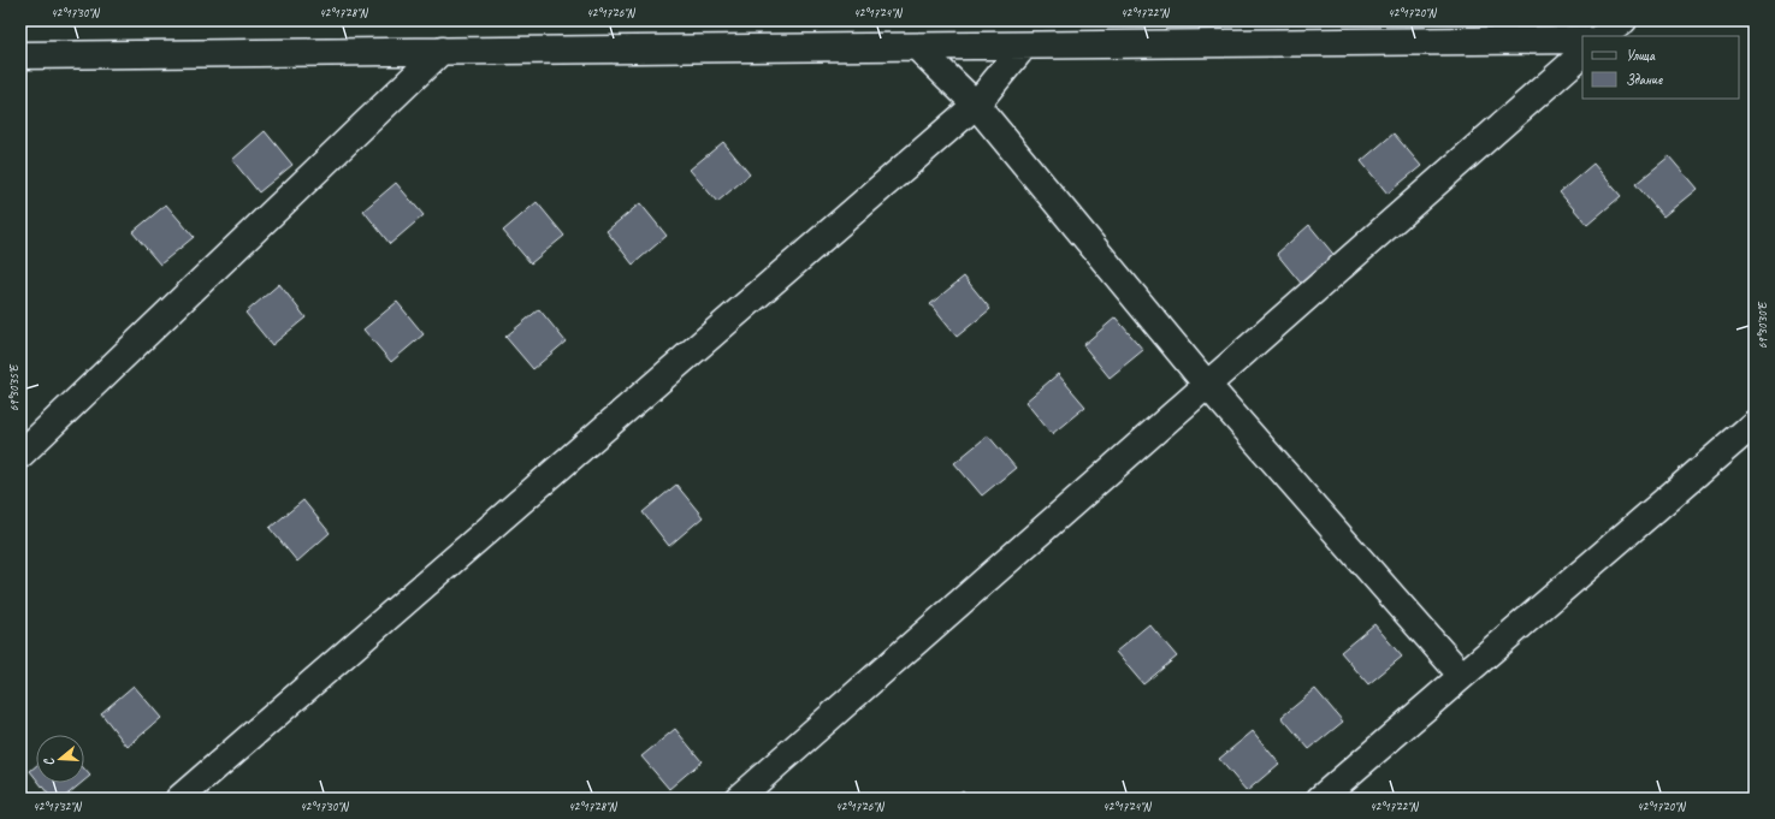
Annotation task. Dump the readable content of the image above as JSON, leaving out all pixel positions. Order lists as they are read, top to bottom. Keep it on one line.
{"legend":["Улица","Здание"],"north":"left","coordinates":["42°17'30\"N","42°17'28\"N","42°17'26\"N","42°17'24\"N","42°17'22\"N","42°17'20\"N","69°30'30\"E","69°30'35\"E","42°17'32\"N"]}
